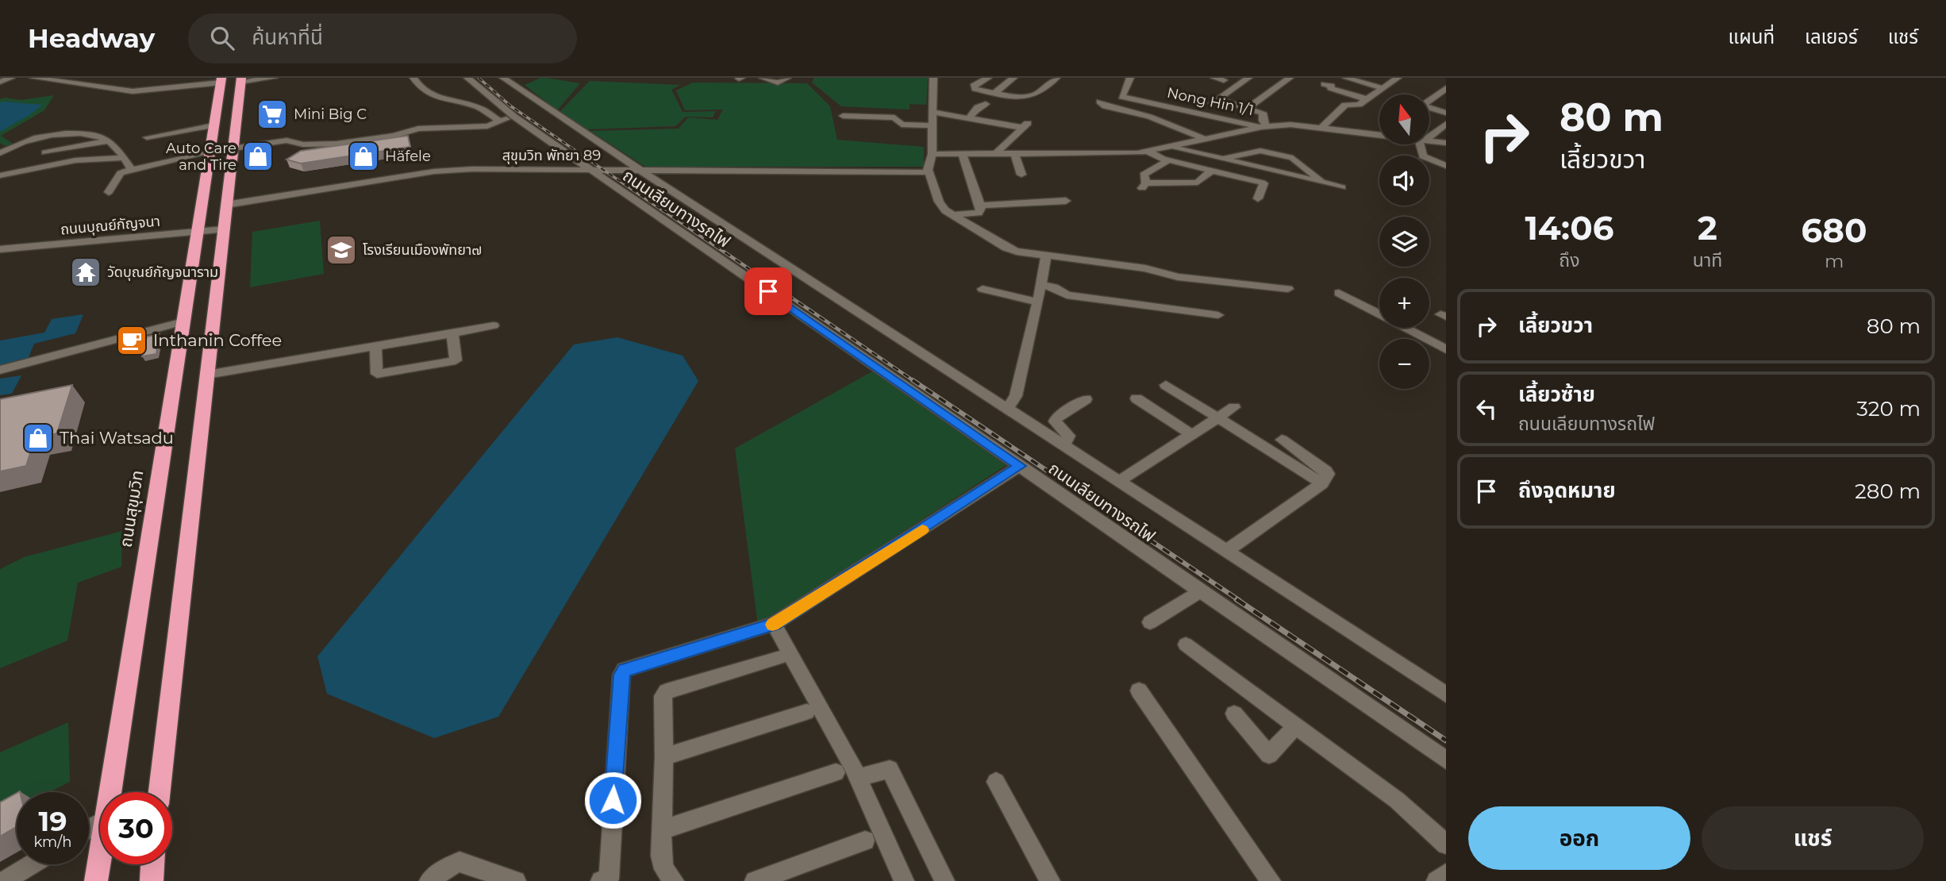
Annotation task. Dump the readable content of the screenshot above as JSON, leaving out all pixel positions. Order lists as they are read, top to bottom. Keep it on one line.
{"streets":{"highway":["ถนนสุขุมวิท"],"street":["Nong Hin 1/1","สุขุมวิท พัทยา 89","ถนนเลียบทางรถไฟ","ถนนบุณย์กัญจนา"]},"crossings":[["สุขุมวิท พัทยา 89","ถนนเลียบทางรถไฟ"],["ถนนบุณย์กัญจนา","ถนนสุขุมวิท"]],"places":{"supermarket":["Mini Big C"],"shop":["Auto Care and Tire","Häfele","Thai Watsadu"],"school or university":["โรงเรียนเมืองพัทยา๗"],"temple":["วัดบุณย์กัญจนาราม"],"cafe":["Inthanin Coffee"]},"north":"top","page":{"header":"Headway","search":"ค้นหาที่นี่","nav":["แผนที่","เลเยอร์","แชร์"],"turn":["80 m","เลี้ยวขวา"],"map_buttons":["+","−"],"eta":["14:06","ถึง","2","นาที","680","m"],"list":[{"name":"เลี้ยวขวา","value":"80 m"},{"name":"เลี้ยวซ้าย","note":"ถนนเลียบทางรถไฟ","value":"320 m"},{"name":"ถึงจุดหมาย","value":"280 m"}],"speed":"19 km/h","limit":"30","buttons":["ออก","แชร์"]}}
